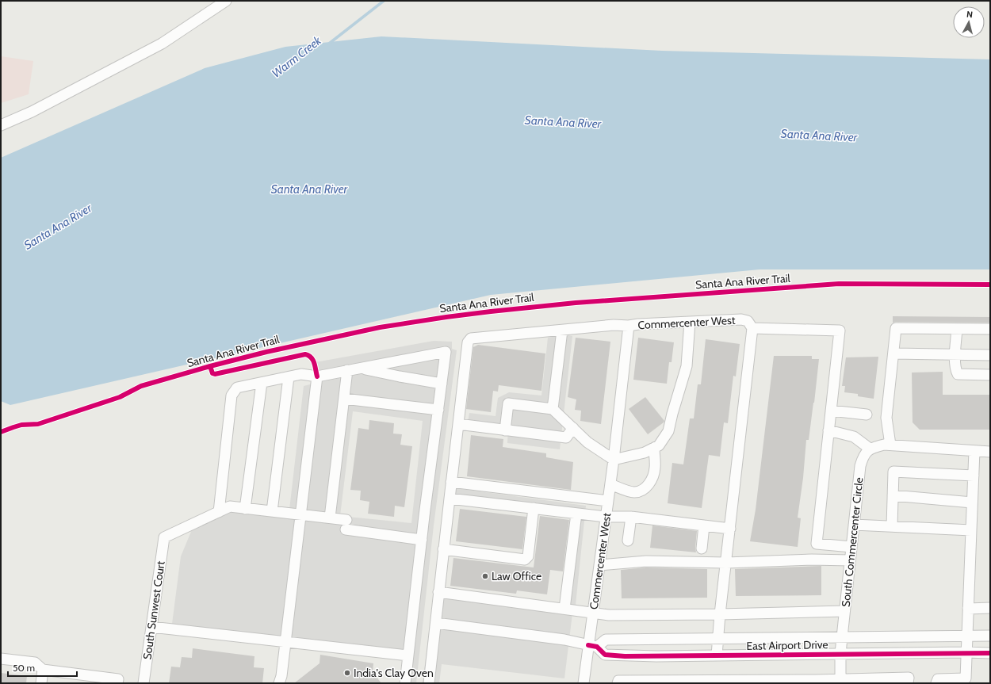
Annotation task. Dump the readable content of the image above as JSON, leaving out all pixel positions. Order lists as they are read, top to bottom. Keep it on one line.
{"streets":{"street":["Commercenter West","South Commercenter Circle","South Sunwest Court","East Airport Drive"],"cycle path":["Santa Ana River Trail"]},"crossings":[["Commercenter West","East Airport Drive"],["South Commercenter Circle","East Airport Drive"]],"water":["Warm Creek","Santa Ana River"],"places":["Law Office","India's Clay Oven"],"scale_bar":"50 m","north":"top"}
